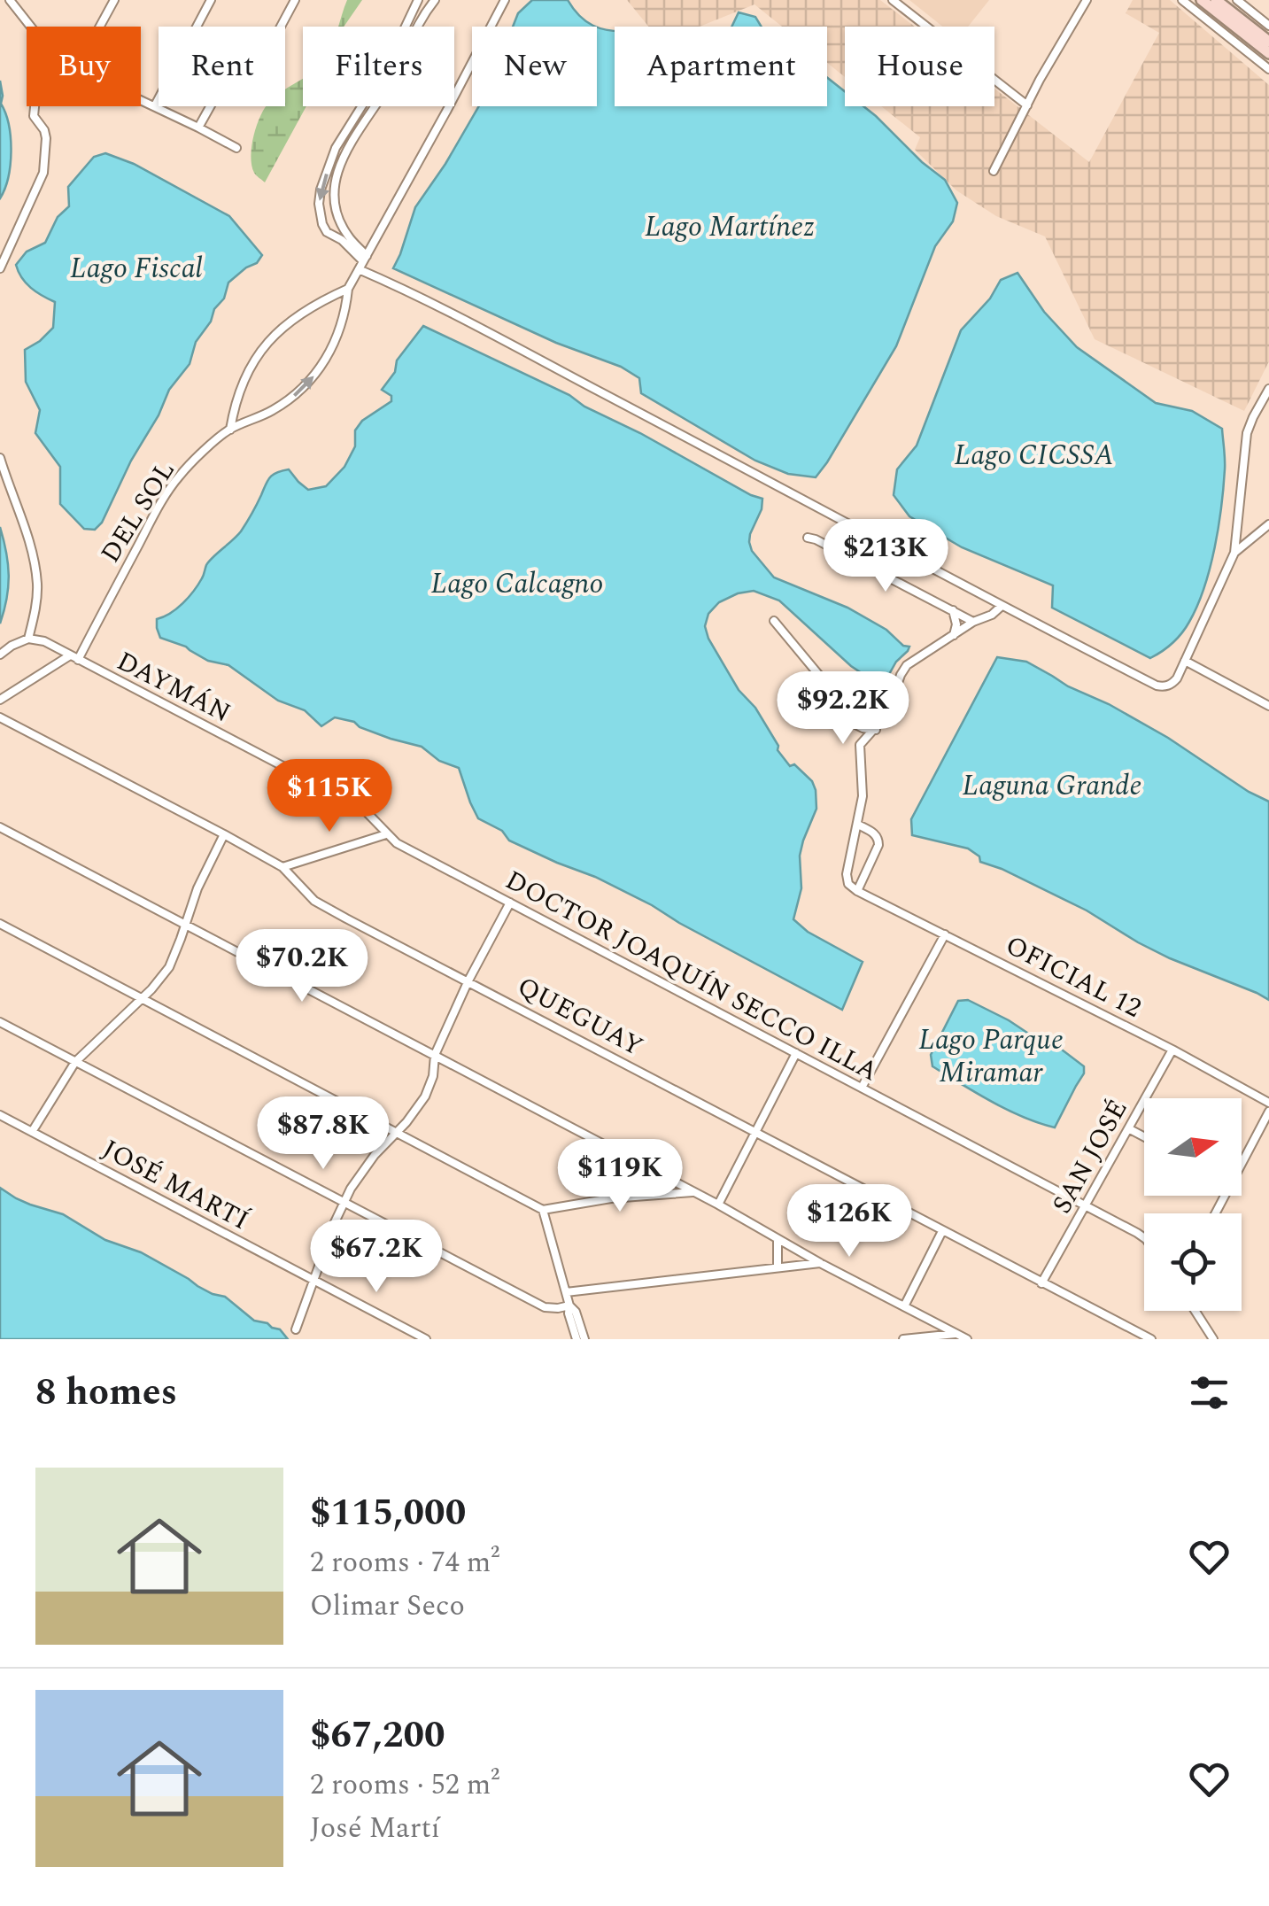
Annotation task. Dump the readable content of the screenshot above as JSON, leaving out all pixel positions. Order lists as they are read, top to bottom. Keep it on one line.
{"streets":{"street":["DEL SOL","DAYMÁN","DOCTOR JOAQUÍN SECCO ILLA","OFICIAL 12","QUEGUAY","SAN JOSÉ","JOSÉ MARTÍ"]},"crossings":[["DEL SOL","DAYMÁN"],["DAYMÁN","DOCTOR JOAQUÍN SECCO ILLA"],["DOCTOR JOAQUÍN SECCO ILLA","SAN JOSÉ"],["OFICIAL 12","SAN JOSÉ"],["QUEGUAY","SAN JOSÉ"]],"water":["Lago Martínez","Lago Fiscal","Lago CICSSA","Lago Calcagno","Laguna Grande","Lago Parque Miramar"],"north":"right","page":{"chip":["Buy","Rent","Filters","New","Apartment","House"],"price":["$213K","$92.2K","$115K","$70.2K","$87.8K","$119K","$126K","$67.2K"],"heading":"8 homes","list":[{"name":"$115,000","note":"2 rooms · 74 m² · Olimar Seco"},{"name":"$67,200","note":"2 rooms · 52 m² · José Martí"}]}}
